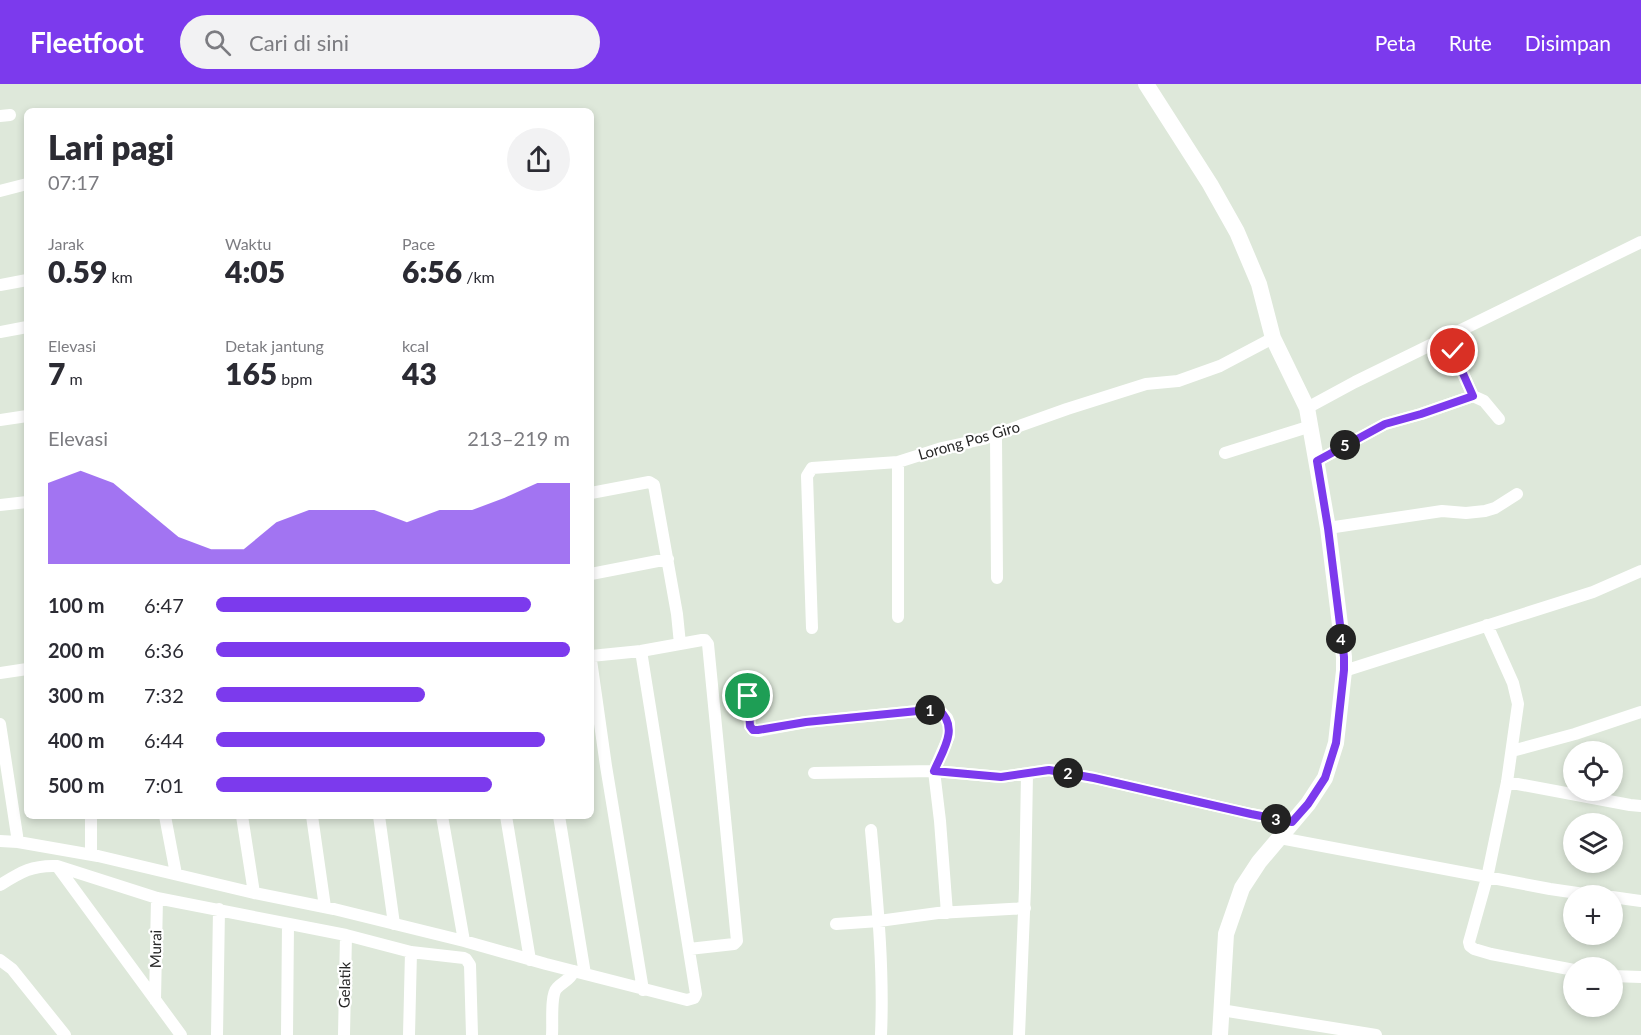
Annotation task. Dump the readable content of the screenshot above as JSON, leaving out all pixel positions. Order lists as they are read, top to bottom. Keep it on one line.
{"streets":{"street":["Lorong Pos Giro","Murai","Gelatik"]},"page":{"header":"Fleetfoot","search":"Cari di sini","nav":["Peta","Rute","Disimpan"],"heading":["Lari pagi","07:17"],"stats":[["Jarak","0.59 km"],["Waktu","4:05"],["Pace","6:56 /km"],["Elevasi","7 m"],["Detak jantung","165 bpm"],["kcal","43"]],"chart":["Elevasi","213–219 m"],"pins":["5","4","1","2","3"],"list":[{"name":"100 m","note":"6:47"},{"name":"200 m","note":"6:36"},{"name":"300 m","note":"7:32"},{"name":"400 m","note":"6:44"},{"name":"500 m","note":"7:01"}],"map_buttons":["+","−"]}}
